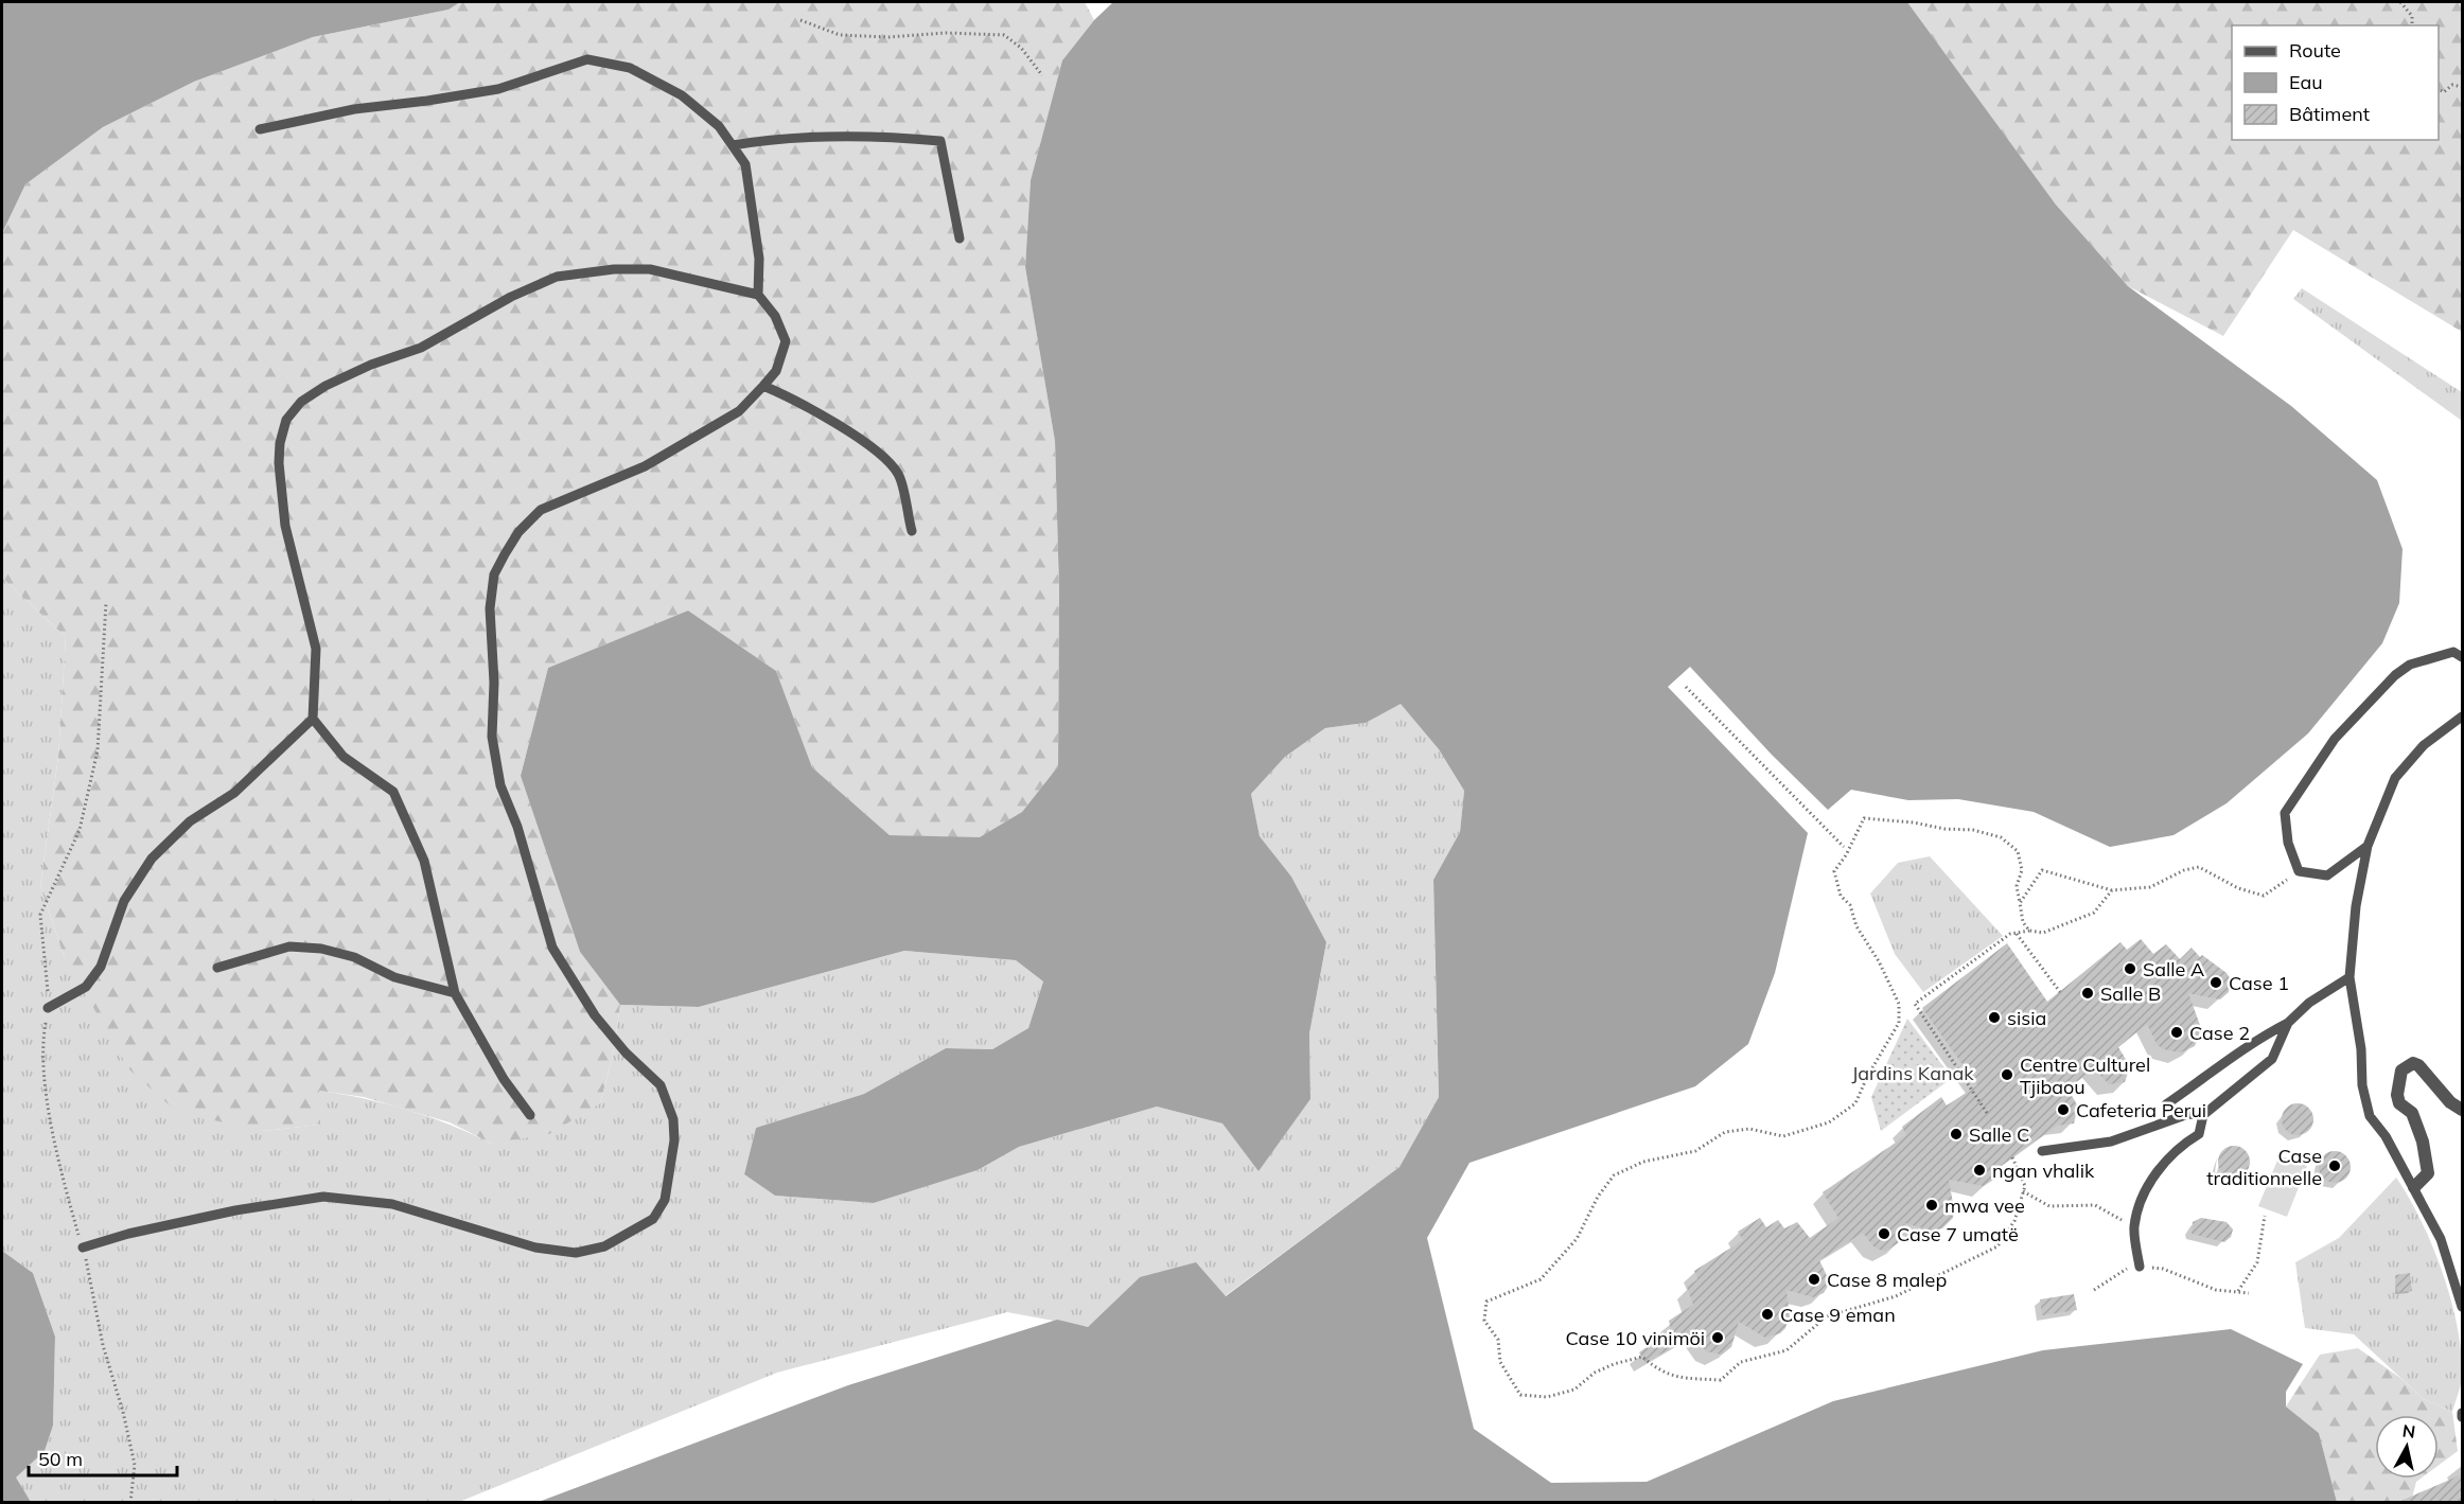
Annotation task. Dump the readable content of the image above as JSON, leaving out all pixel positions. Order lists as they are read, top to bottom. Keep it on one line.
{"parks":["Jardins Kanak"],"places":["Salle A","Case 1","Salle B","sisia","Case 2","Centre Culturel Tjibaou","Cafeteria Perui","Salle C","Case traditionnelle","ngan vhalik","mwa vee","Case 7 umatë","Case 8 malep","Case 9 eman","Case 10 vinimöi"],"legend":["Route","Eau","Bâtiment"],"scale_bar":"50 m","north":"top"}
